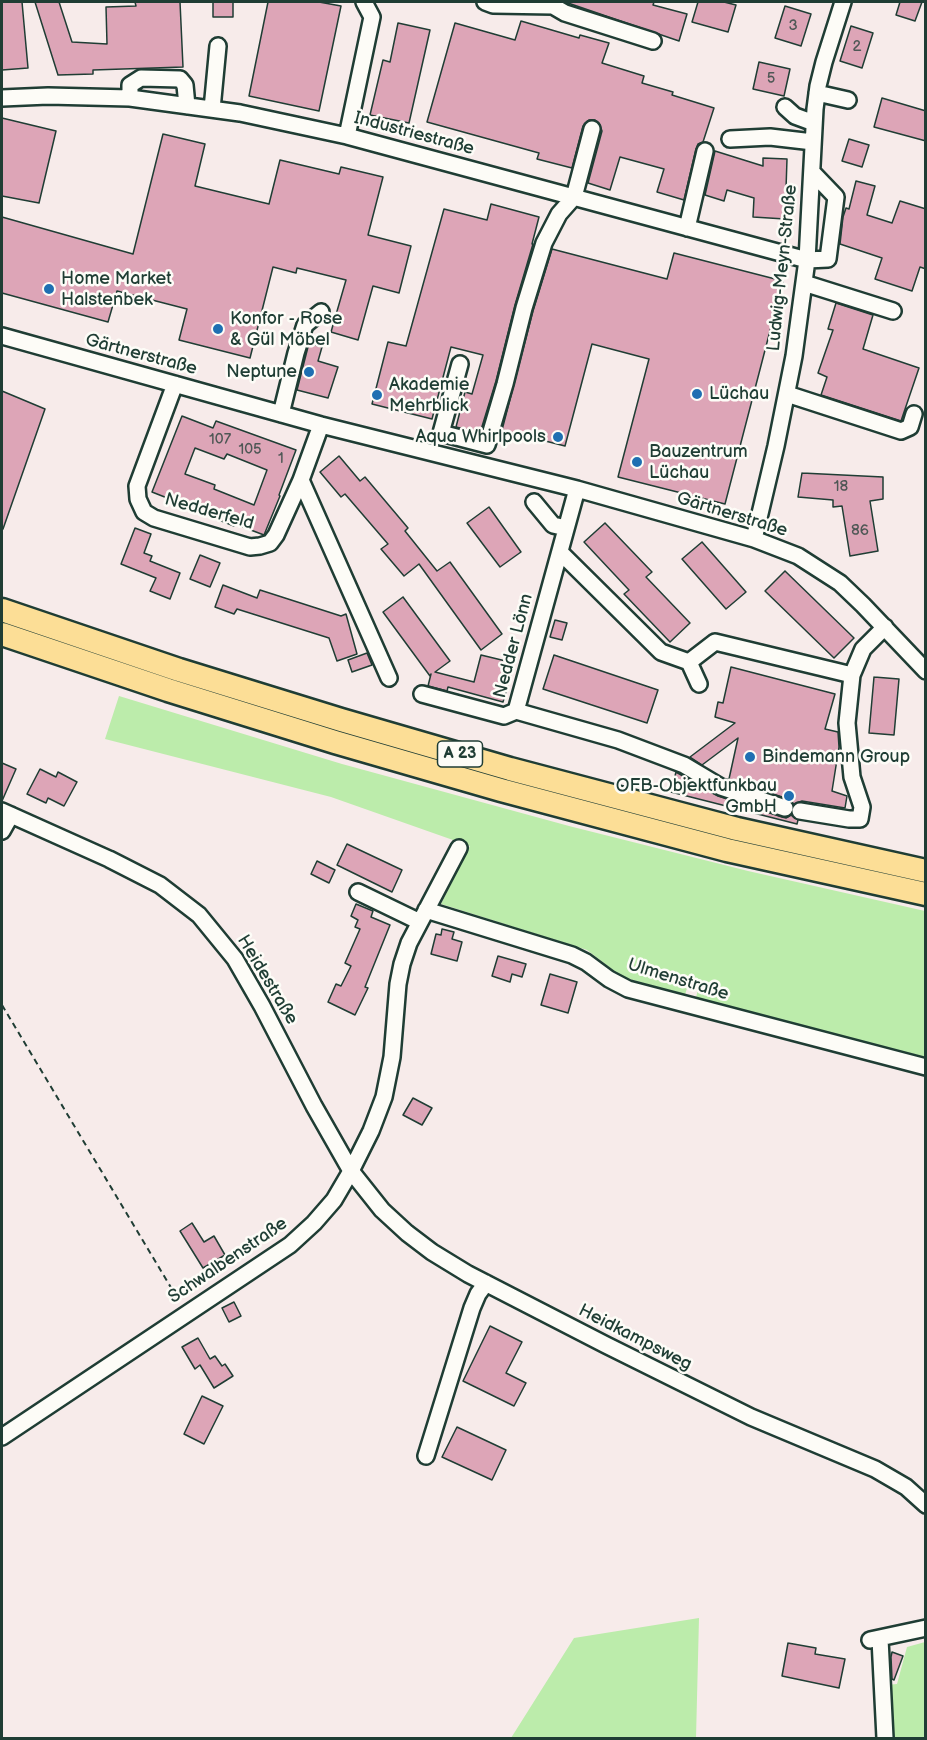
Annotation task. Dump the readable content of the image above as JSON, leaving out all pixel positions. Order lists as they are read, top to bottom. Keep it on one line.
{"streets":{"highway":["A 23"],"street":["Industriestraße","Ludwig-Meyn-Straße","Gärtnerstraße","Nedderfeld","Nedder Lönn","Heidestraße","Ulmenstraße","Schwalbenstraße","Heidkampsweg"]},"crossings":[["Industriestraße","Ludwig-Meyn-Straße"],["Ludwig-Meyn-Straße","Gärtnerstraße"],["Gärtnerstraße","Nedderfeld"],["Gärtnerstraße","Nedder Lönn"],["Heidestraße","Schwalbenstraße"],["Heidestraße","Heidkampsweg"],["Ulmenstraße","Schwalbenstraße"],["Schwalbenstraße","Heidkampsweg"]],"places":["Home Market Halstenbek","Konfor - Rose & Gül Möbel","Neptune","Lüchau","Akademie Mehrblick","Aqua Whirlpools","Bauzentrum Lüchau","Bindemann Group","OFB-Objektfunkbau GmbH"],"house_numbers":["3","2","5","107","105","1","18","86"]}
